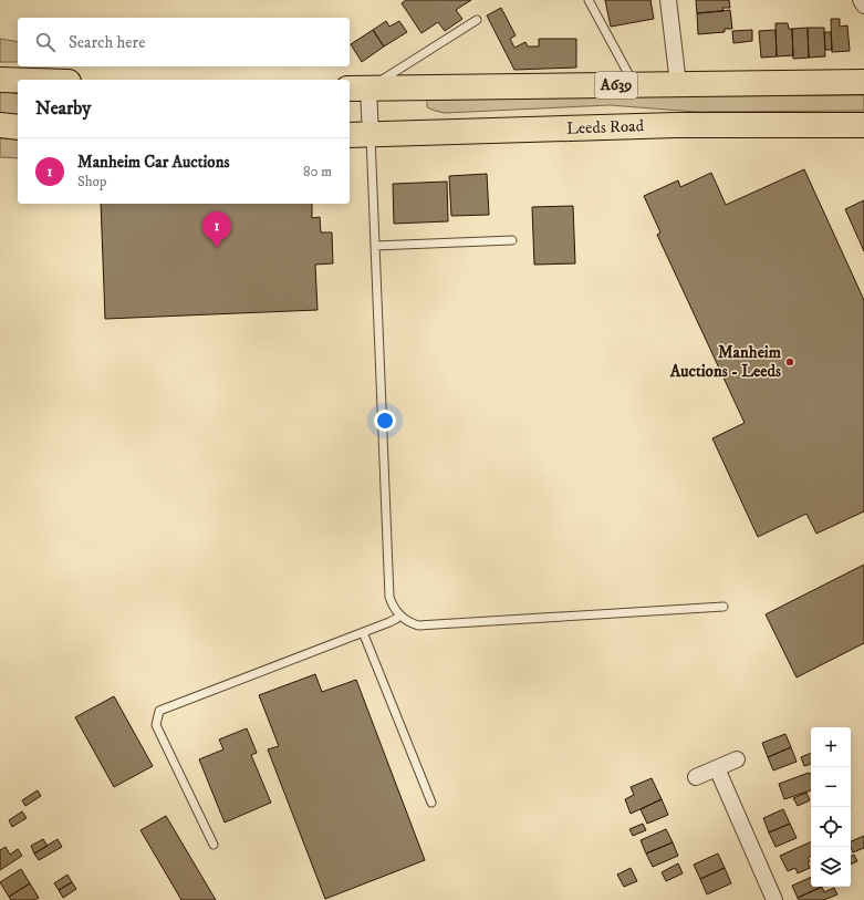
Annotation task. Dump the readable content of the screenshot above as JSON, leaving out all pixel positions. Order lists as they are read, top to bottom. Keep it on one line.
{"streets":{"main road":["A639","Leeds Road"]},"places":["Manheim Auctions - Leeds"],"page":{"search":"Search here","heading":"Nearby","list":[{"mark":"1","name":"Manheim Car Auctions","note":"Shop","value":"80 m"}],"pins":"1","map_buttons":["+","−"]}}
